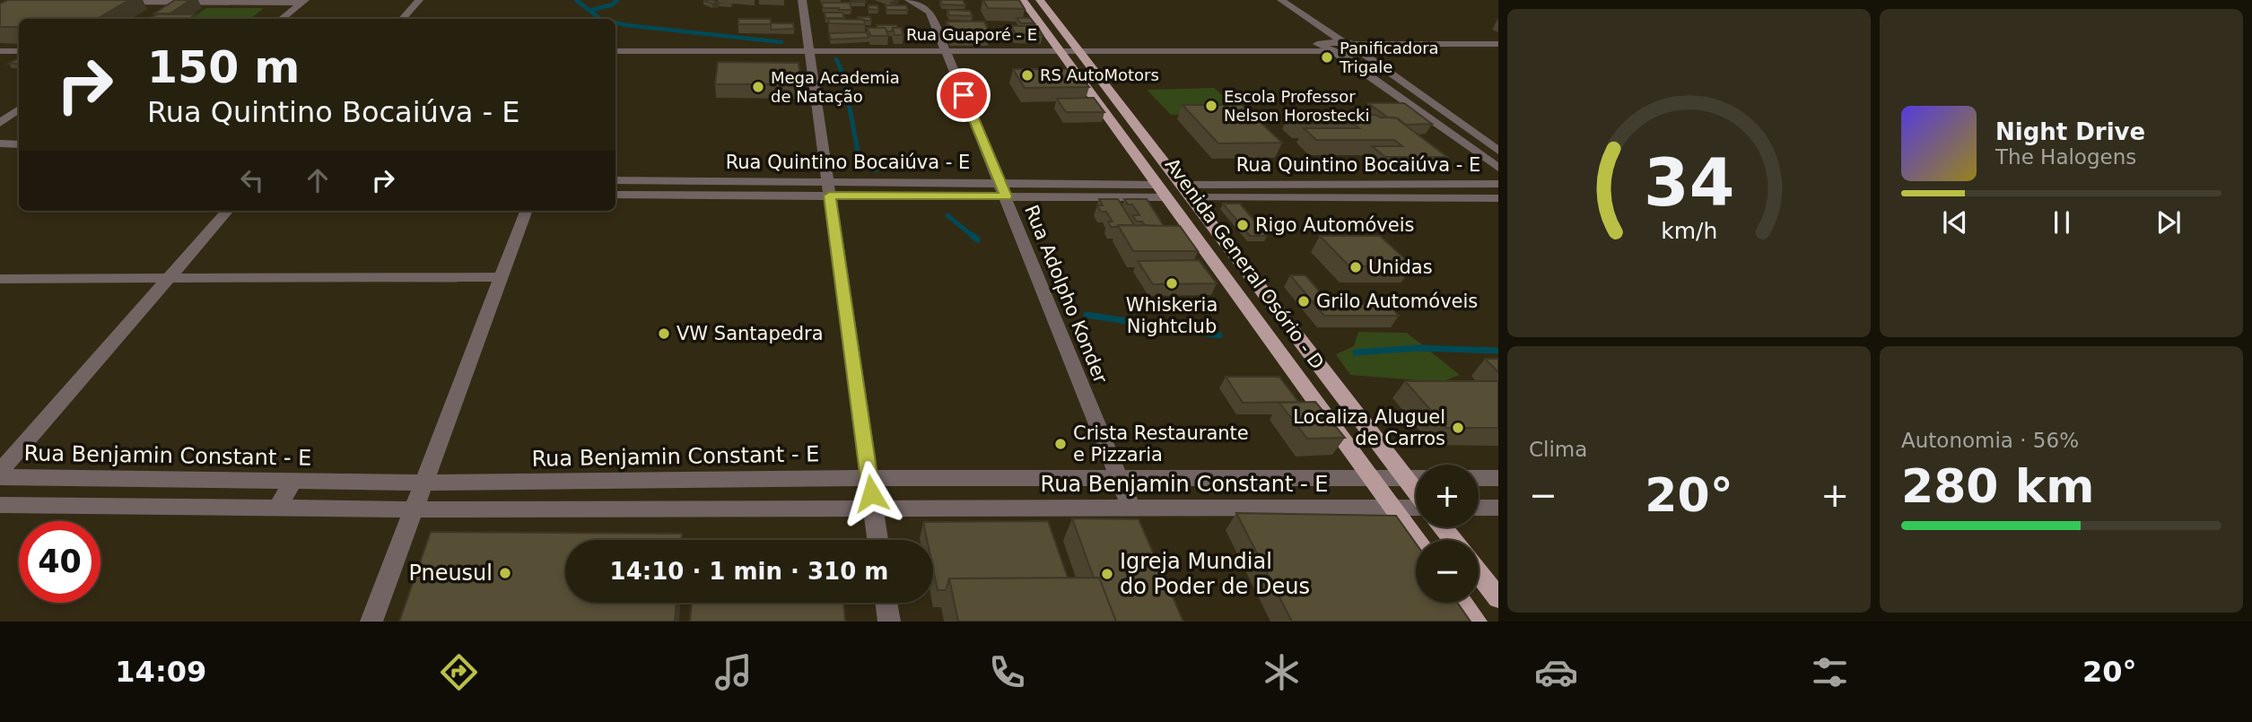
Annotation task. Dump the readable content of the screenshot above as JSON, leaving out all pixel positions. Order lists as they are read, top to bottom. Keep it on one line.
{"streets":{"main road":["Avenida General Osório - D"],"street":["Rua Guaporé - E","Rua Quintino Bocaiúva - E","Rua Adolpho Konder","Rua Benjamin Constant - E"]},"crossings":[["Rua Guaporé - E","Avenida General Osório - D"],["Rua Guaporé - E","Rua Adolpho Konder"],["Rua Quintino Bocaiúva - E","Avenida General Osório - D"],["Rua Quintino Bocaiúva - E","Rua Adolpho Konder"],["Avenida General Osório - D","Rua Benjamin Constant - E"],["Rua Adolpho Konder","Rua Benjamin Constant - E"]],"places":["Panificadora Trigale","RS AutoMotors","Mega Academia de Natação","Escola Professor Nelson Horostecki","Rigo Automóveis","Unidas","Whiskeria Nightclub","Grilo Automóveis","VW Santapedra","Localiza Aluguel de Carros","Crista Restaurante e Pizzaria","Pneusul","Igreja Mundial do Poder de Deus"],"page":{"turn":["150 m","Rua Quintino Bocaiúva - E"],"song":["Night Drive","The Halogens"],"tile":["Clima",["Autonomia · 56%","280 km"]],"map_buttons":["+","−"],"heat":["−","20°","+"],"limit":"40","trip":"14:10 · 1 min · 310 m","tabs":["14:09","20°"],"gauge":["34","km/h"]}}
